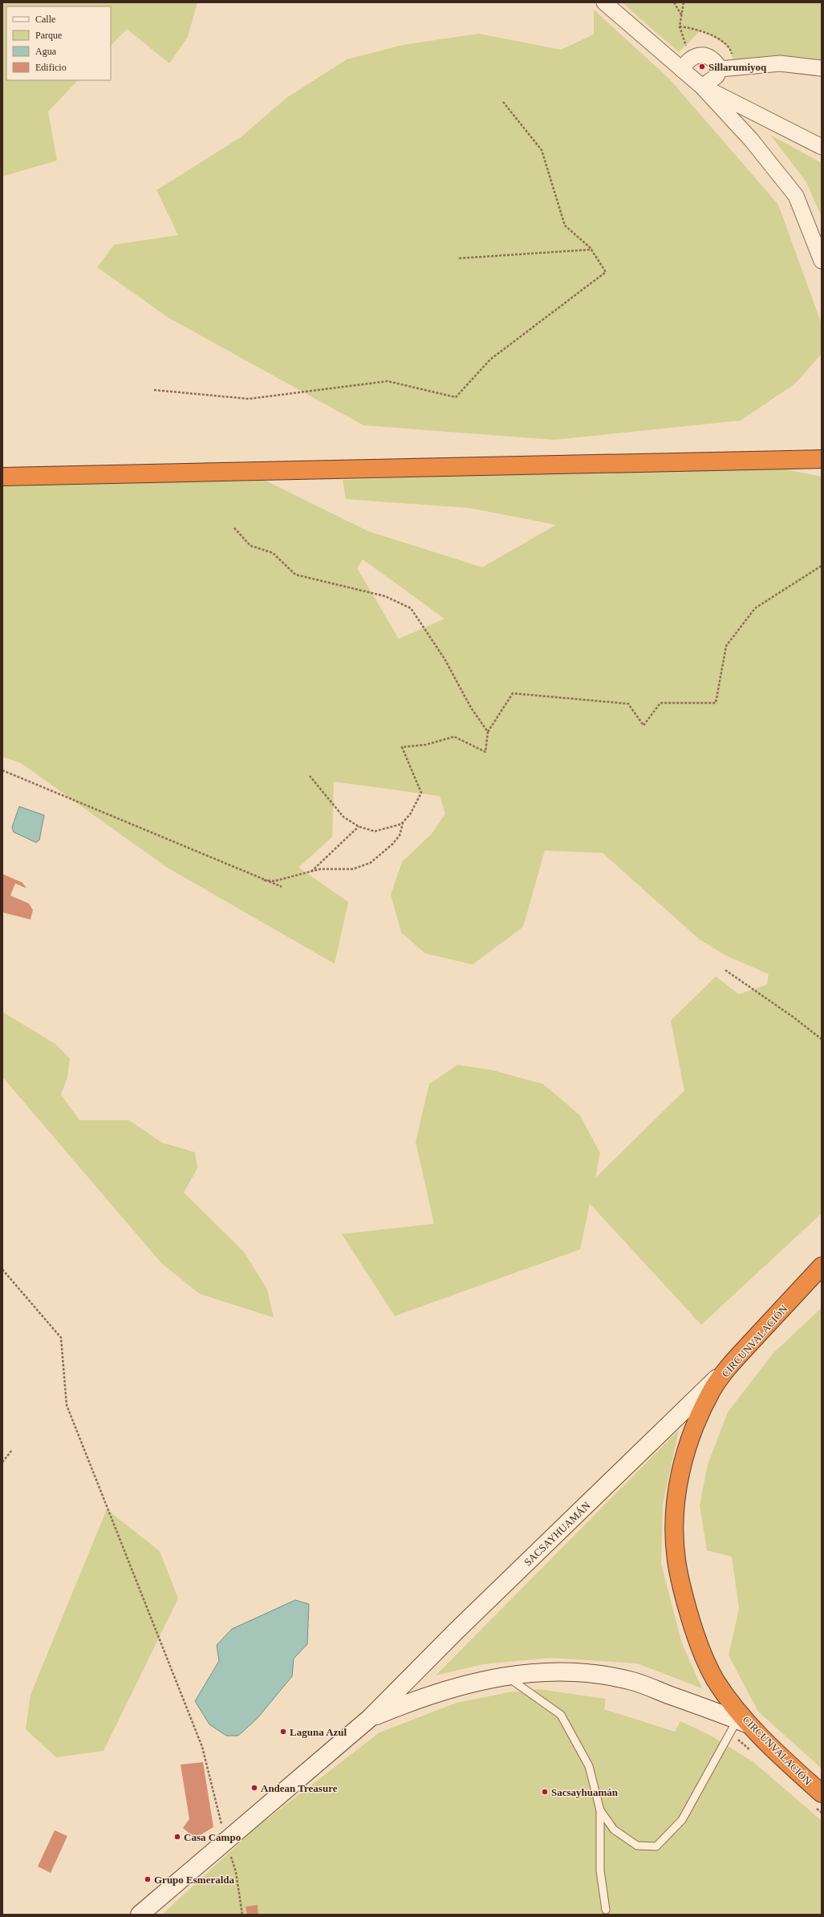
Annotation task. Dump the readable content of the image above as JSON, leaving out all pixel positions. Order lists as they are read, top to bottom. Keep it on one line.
{"streets":{"highway":["CIRCUNVALACIÓN"],"street":["SACSAYHUAMÁN"]},"crossings":[["CIRCUNVALACIÓN","SACSAYHUAMÁN"]],"places":["Sillarumiyoq","Laguna Azul","Andean Treasure","Sacsayhuamán","Casa Campo","Grupo Esmeralda"],"legend":["Calle","Parque","Agua","Edificio"]}
